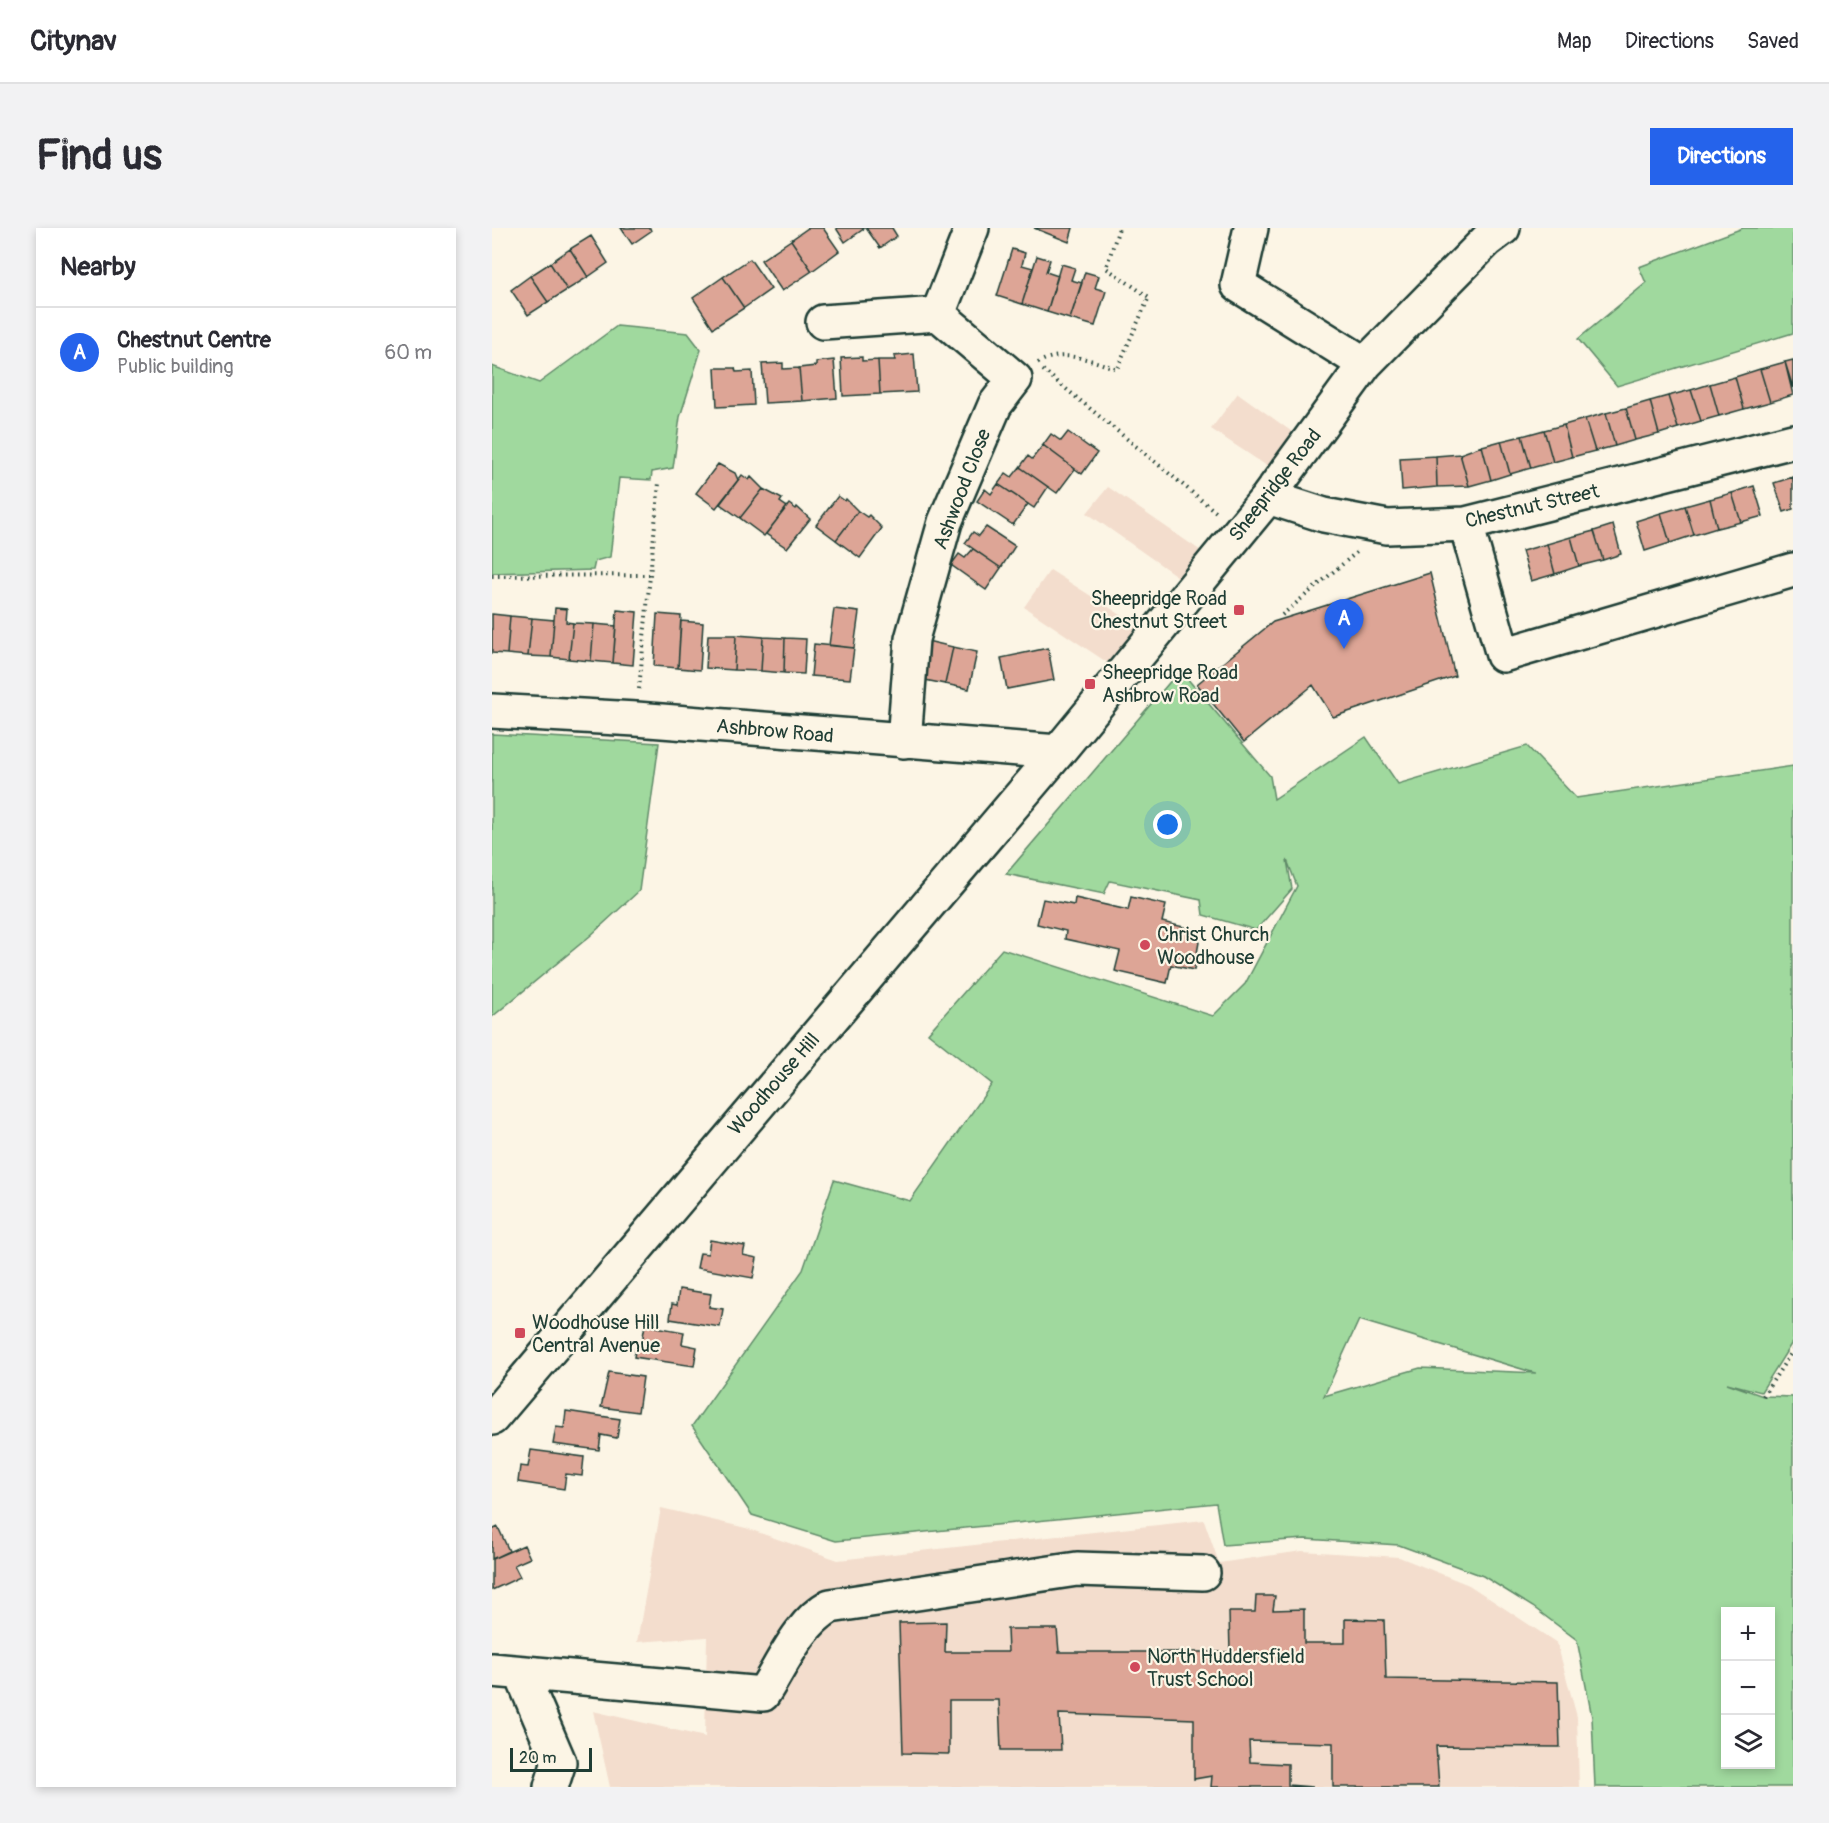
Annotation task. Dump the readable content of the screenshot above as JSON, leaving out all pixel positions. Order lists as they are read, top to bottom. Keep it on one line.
{"streets":{"street":["Sheepridge Road","Ashwood Close","Chestnut Street","Ashbrow Road","Woodhouse Hill"]},"crossings":[["Sheepridge Road","Chestnut Street"],["Sheepridge Road","Ashbrow Road"],["Sheepridge Road","Woodhouse Hill"],["Ashwood Close","Ashbrow Road"],["Ashbrow Road","Woodhouse Hill"]],"places":{"transit":["Sheepridge Road Chestnut Street","Sheepridge Road Ashbrow Road","Woodhouse Hill Central Avenue"],"other":["Christ Church Woodhouse","North Huddersfield Trust School"]},"scale_bar":"20 m","page":{"header":"Citynav","nav":["Map","Directions","Saved"],"buttons":"Directions","title":"Find us","heading":"Nearby","list":[{"mark":"A","name":"Chestnut Centre","note":"Public building","value":"60 m"}],"pins":"A","map_buttons":["+","−"],"scale":"20 m"}}
